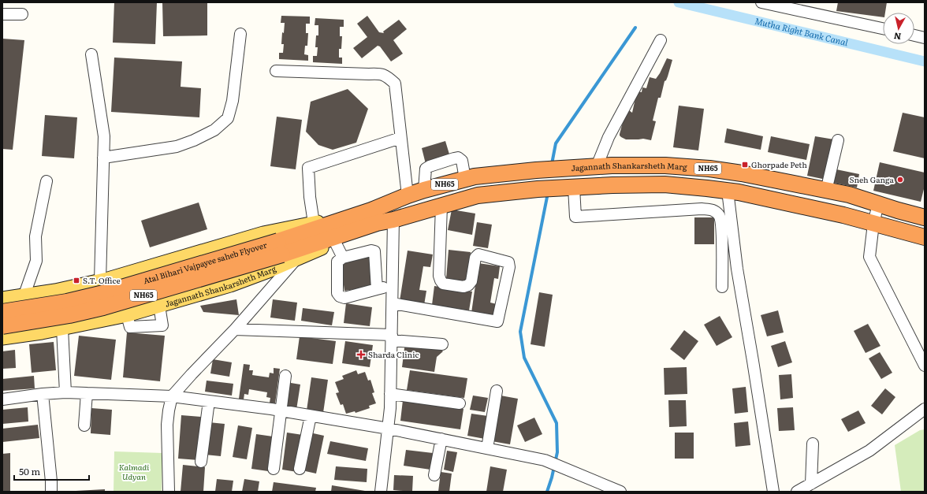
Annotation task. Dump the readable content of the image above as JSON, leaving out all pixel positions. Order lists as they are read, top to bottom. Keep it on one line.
{"streets":{"highway":["Jagannath Shankarsheth Marg","NH65","Atal Bihari Vajpayee saheb Flyover"]},"crossings":[["Jagannath Shankarsheth Marg","Atal Bihari Vajpayee saheb Flyover"]],"water":["Mutha Right Bank Canal"],"parks":["Kalmadi Udyan"],"places":{"transit":["Ghorpade Peth","S.T. Office"],"other":["Sneh Ganga"],"health":["Sharda Clinic"]},"scale_bar":"50 m","north":"bottom"}
